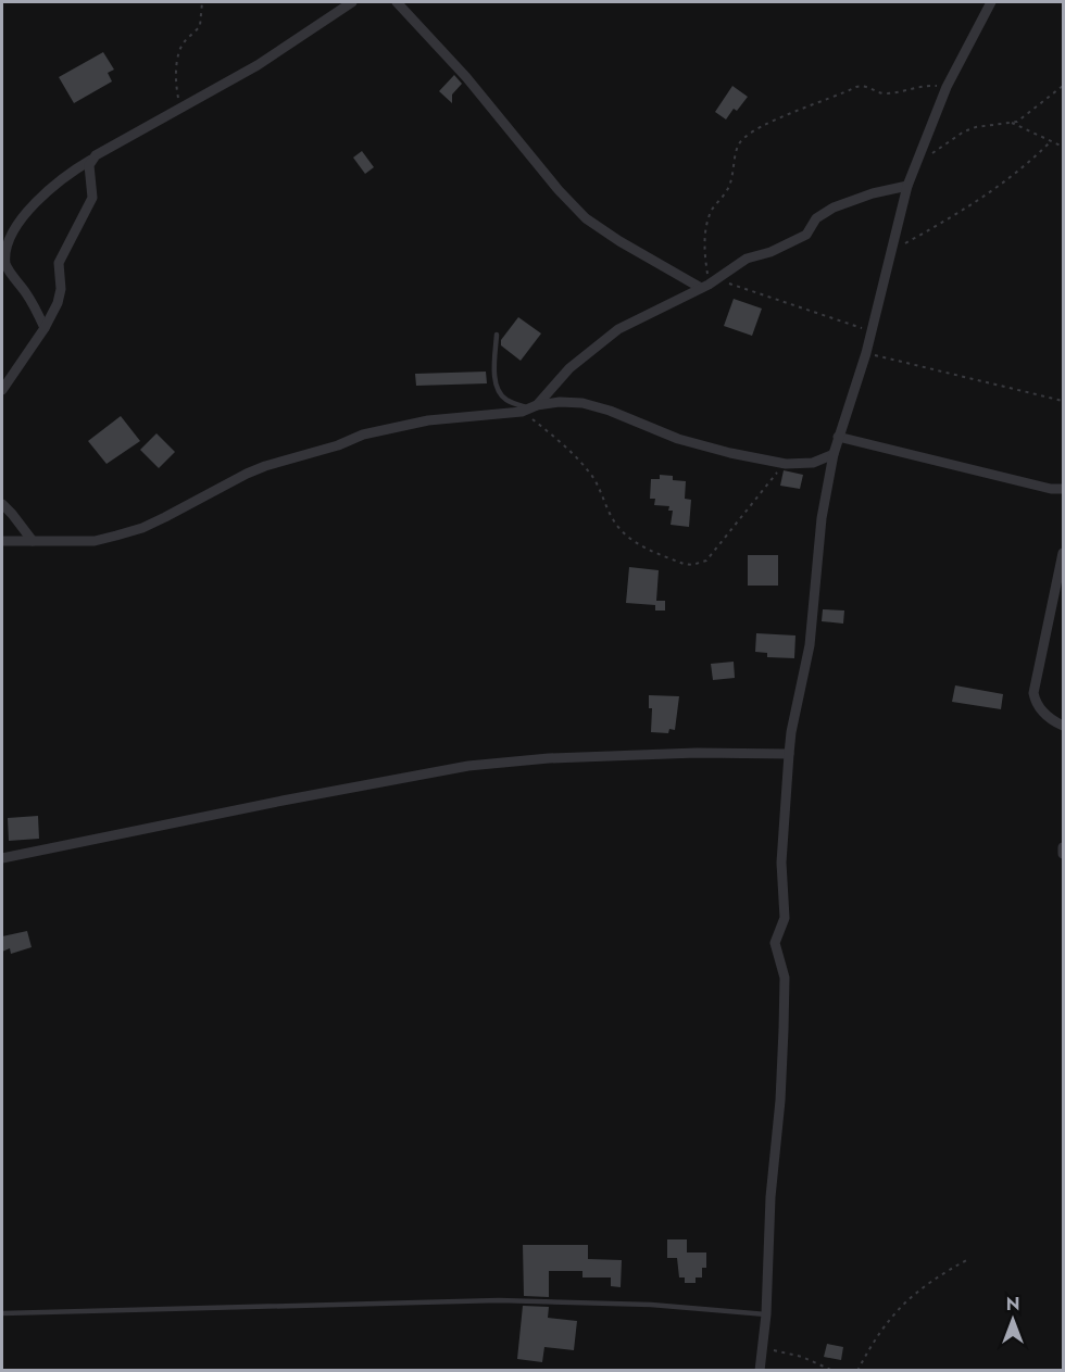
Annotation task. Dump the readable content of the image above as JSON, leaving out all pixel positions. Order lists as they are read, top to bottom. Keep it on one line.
{"north":"top"}
